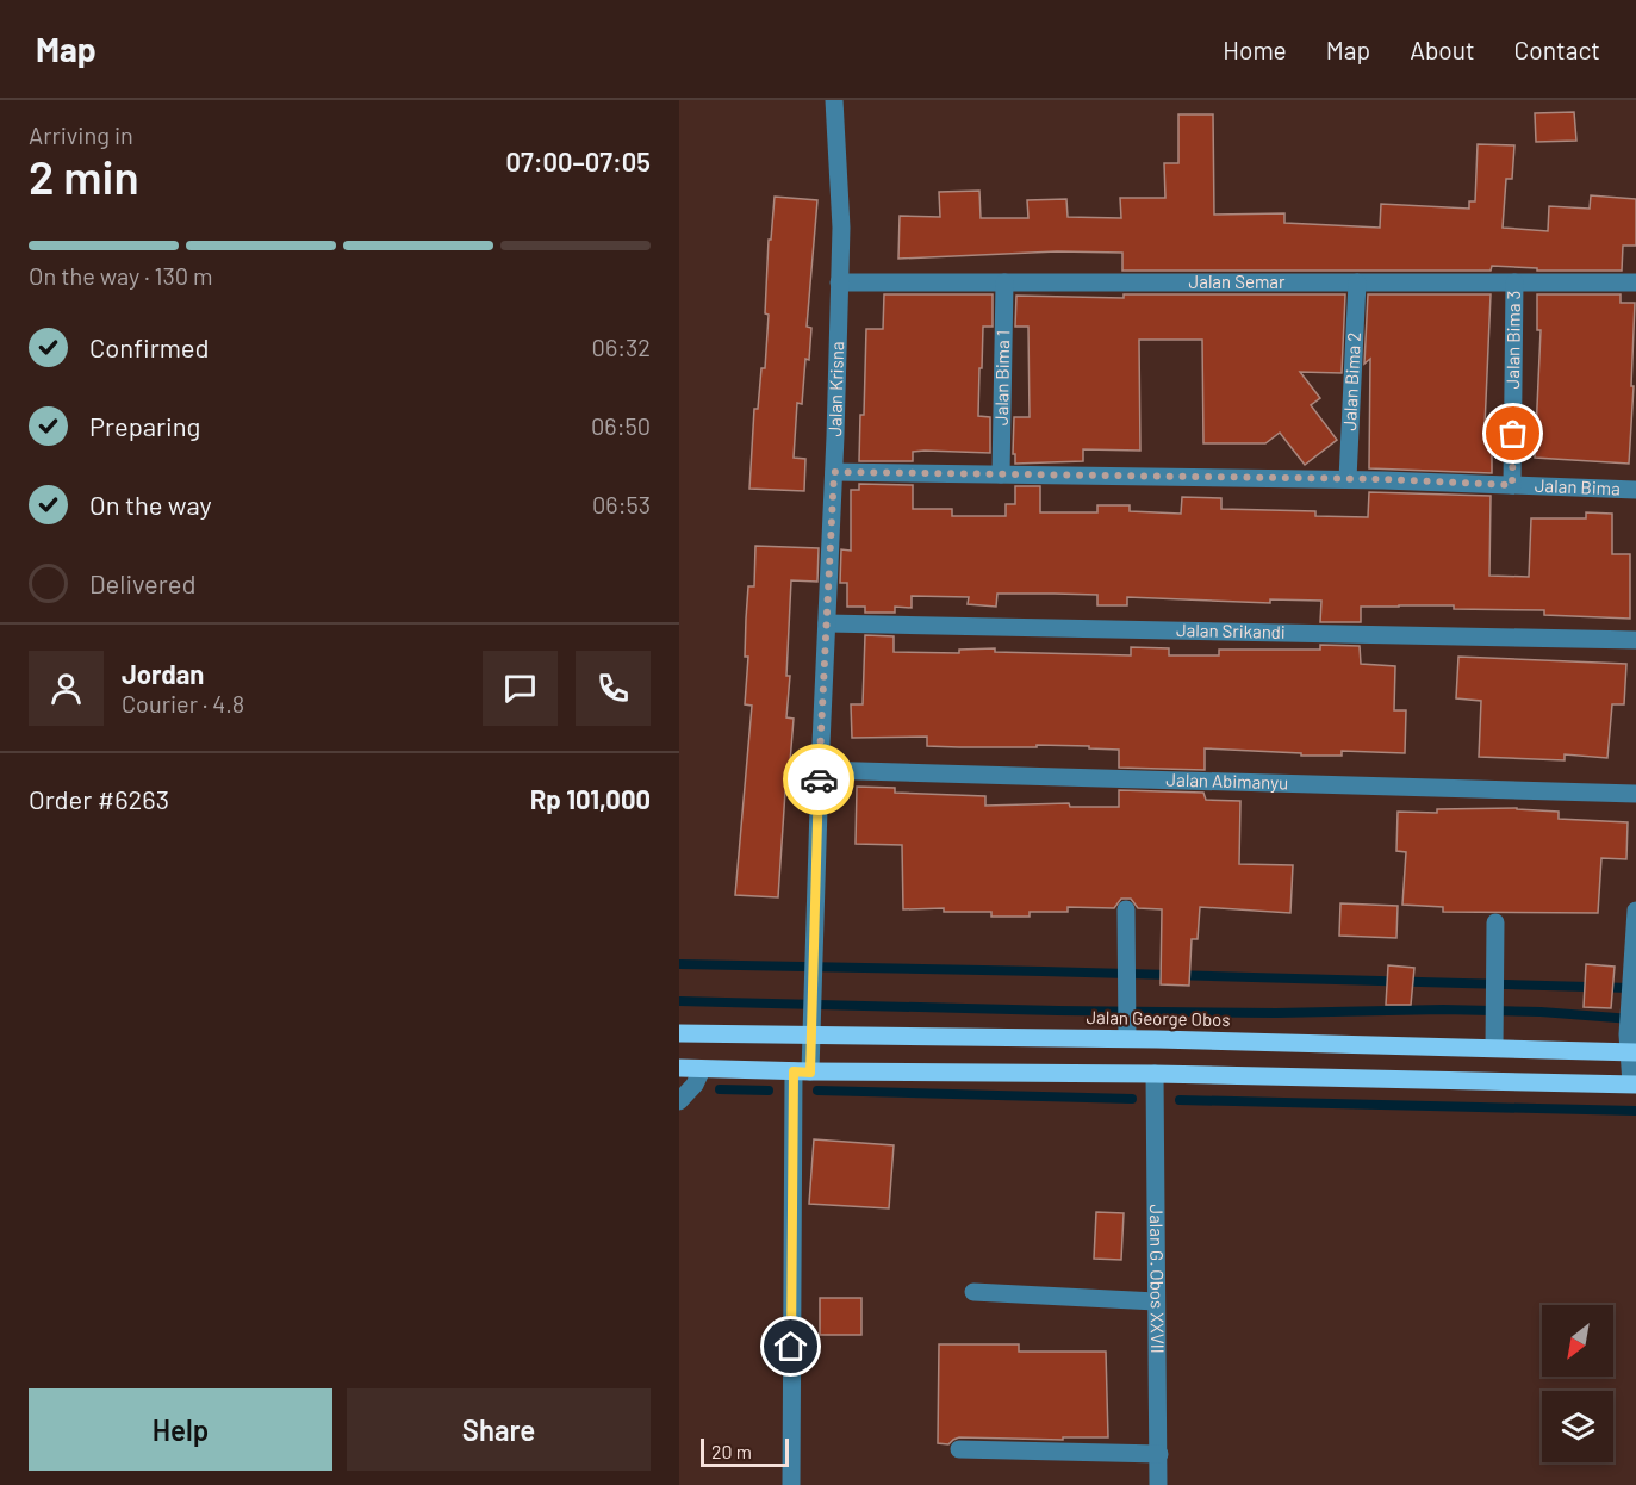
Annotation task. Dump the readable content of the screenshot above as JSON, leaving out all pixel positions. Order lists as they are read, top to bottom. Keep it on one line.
{"streets":{"main road":["Jalan George Obos"],"street":["Jalan Semar","Jalan Bima 3","Jalan Bima 1","Jalan Bima 2","Jalan Krisna","Jalan Bima","Jalan Srikandi","Jalan Abimanyu","Jalan G. Obos XXVII"]},"crossings":[["Jalan Semar","Jalan Bima 3"],["Jalan Semar","Jalan Bima 1"],["Jalan Semar","Jalan Bima 2"],["Jalan Semar","Jalan Krisna"],["Jalan Bima 3","Jalan Bima"],["Jalan Bima 1","Jalan Bima"],["Jalan Bima 2","Jalan Bima"],["Jalan Krisna","Jalan Bima"],["Jalan Krisna","Jalan Srikandi"],["Jalan Krisna","Jalan Abimanyu"],["Jalan Krisna","Jalan George Obos"]],"scale_bar":"20 m","north":"bottom left","page":{"header":"Map","nav":["Home","Map","About","Contact"],"heading":["2 min","Arriving in","07:00–07:05"],"panel":["Jordan","Courier · 4.8","Order #6263","Rp 101,000"],"bar":"On the way · 130 m","list":[["Confirmed","06:32"],["Preparing","06:50"],["On the way","06:53"],"Delivered"],"buttons":["Help","Share"],"scale":"20 m"}}
